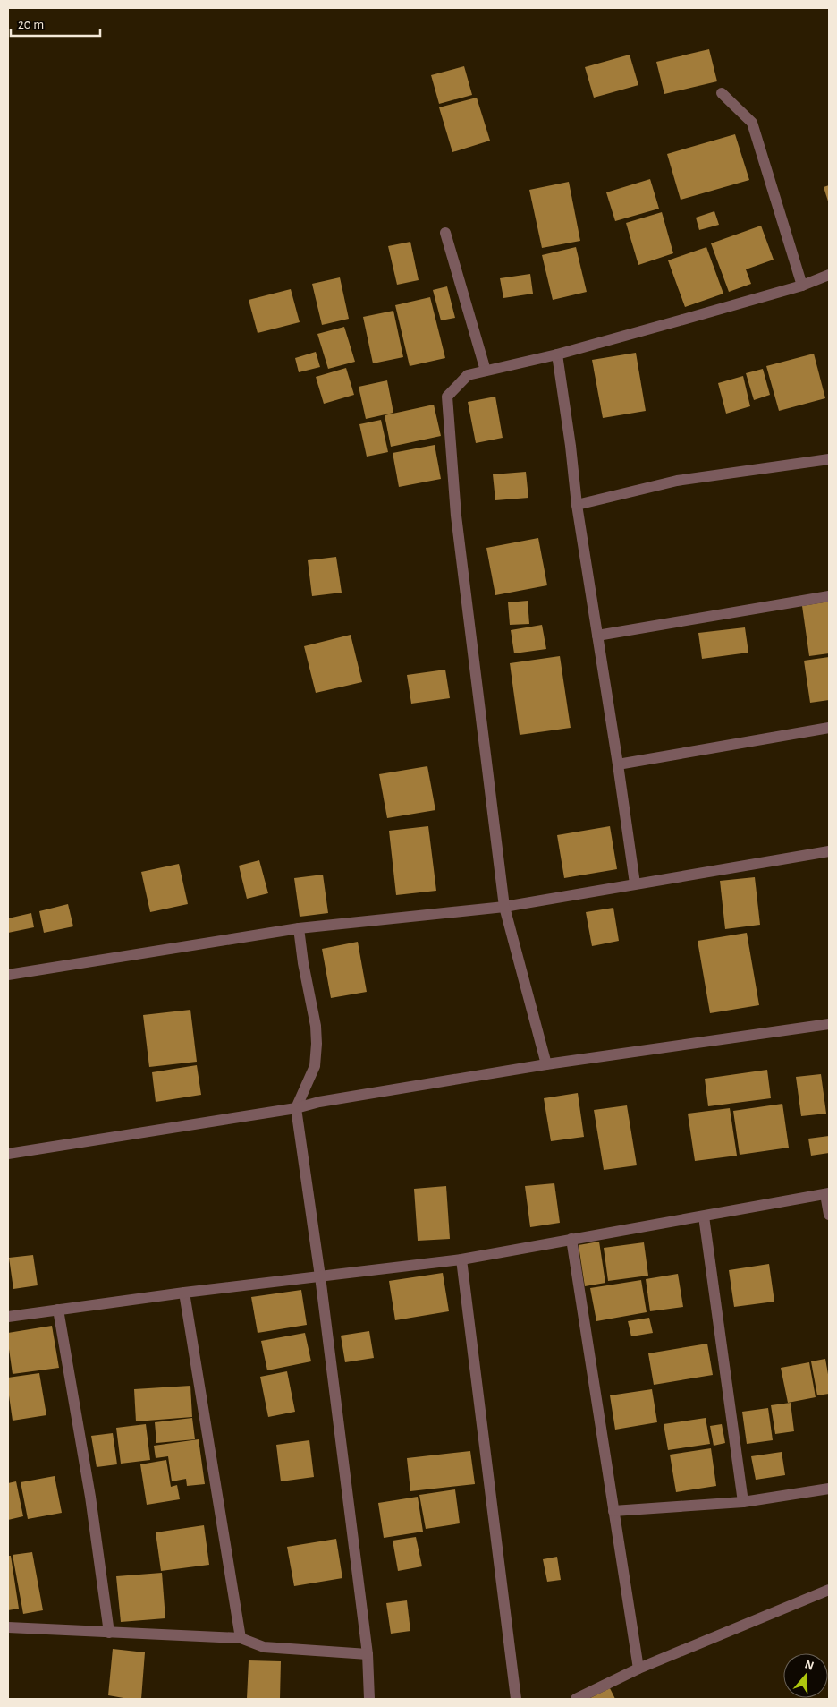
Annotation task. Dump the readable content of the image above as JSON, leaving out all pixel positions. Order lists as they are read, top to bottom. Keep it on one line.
{"scale_bar":"20 m","north":"top"}
